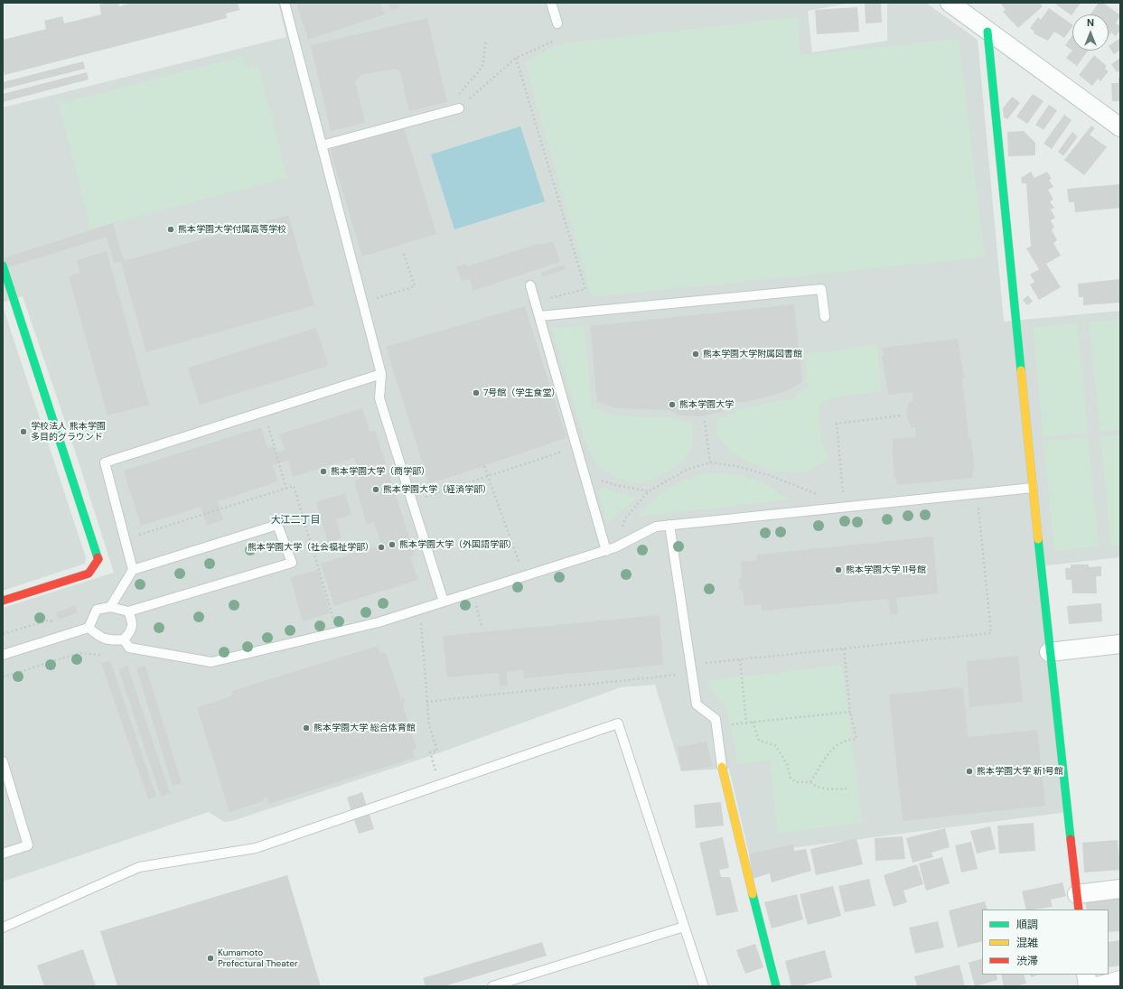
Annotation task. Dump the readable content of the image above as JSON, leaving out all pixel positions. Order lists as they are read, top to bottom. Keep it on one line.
{"districts":["大江二丁目"],"places":["熊本学園大学付属高等学校","熊本学園大学附属図書館","7号館（学生食堂）","熊本学園大学","学校法人 熊本学園 多目的グラウンド","熊本学園大学（商学部）","熊本学園大学（経済学部）","熊本学園大学（外国語学部）","熊本学園大学（社会福祉学部）","熊本学園大学 11号館","熊本学園大学 総合体育館","熊本学園大学 新1号館","Kumamoto Prefectural Theater"],"legend":["順調","混雑","渋滞"],"north":"top"}
